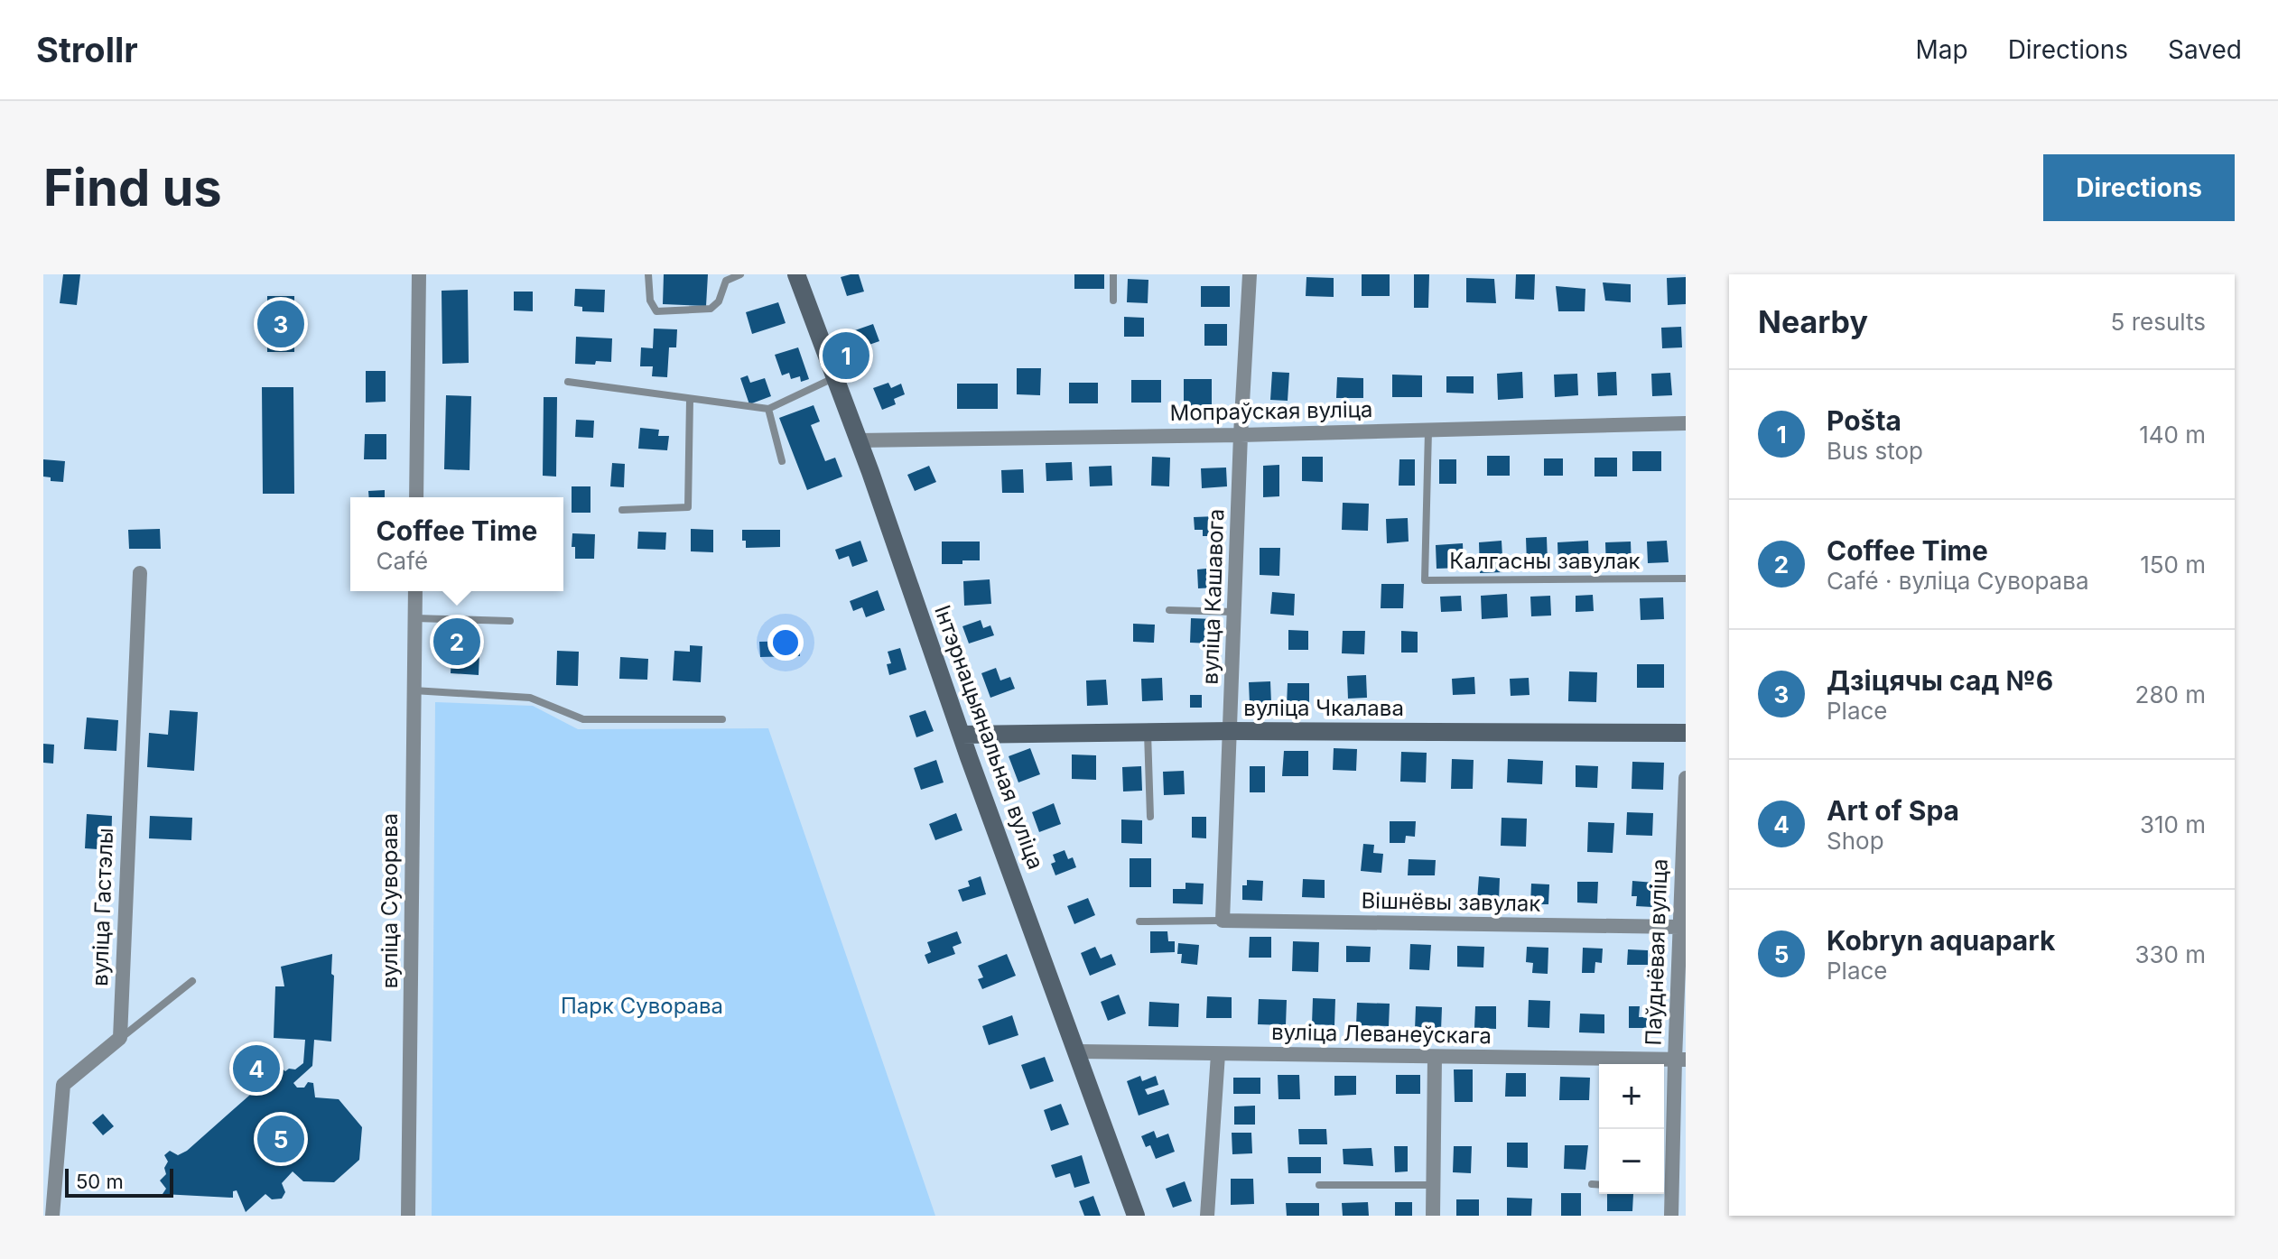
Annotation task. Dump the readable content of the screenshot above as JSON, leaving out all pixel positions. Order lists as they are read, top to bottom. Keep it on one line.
{"streets":{"main road":["вуліца Чкалава","Інтэрнацыянальная вуліца"],"street":["Мопраўская вуліца","вуліца Кашавога","вуліца Суворава","Вішнёвы завулак","вуліца Гастэлы","Паўднёвая вуліца","вуліца Леванеўскага"],"lane":["Калгасны завулак"]},"crossings":[["Мопраўская вуліца","Калгасны завулак"],["Мопраўская вуліца","вуліца Кашавога"],["Мопраўская вуліца","Інтэрнацыянальная вуліца"],["вуліца Кашавога","вуліца Чкалава"],["вуліца Кашавога","Вішнёвы завулак"],["вуліца Чкалава","Інтэрнацыянальная вуліца"],["Інтэрнацыянальная вуліца","вуліца Леванеўскага"],["Вішнёвы завулак","Паўднёвая вуліца"],["Паўднёвая вуліца","вуліца Леванеўскага"]],"parks":["Парк Суворава"],"scale_bar":"50 m","page":{"header":"Strollr","nav":["Map","Directions","Saved"],"buttons":"Directions","title":"Find us","heading":["Nearby","5 results"],"pins":["3","1","2","4","5"],"list":[{"mark":"1","name":"Pošta","note":"Bus stop","value":"140 m"},{"mark":"2","name":"Coffee Time","note":"Café · вуліца Суворава","value":"150 m"},{"mark":"3","name":"Дзіцячы сад №6","note":"Place","value":"280 m"},{"mark":"4","name":"Art of Spa","note":"Shop","value":"310 m"},{"mark":"5","name":"Kobryn aquapark","note":"Place","value":"330 m"}],"popup":["Coffee Time","Café"],"map_buttons":["+","−"],"scale":"50 m"}}
